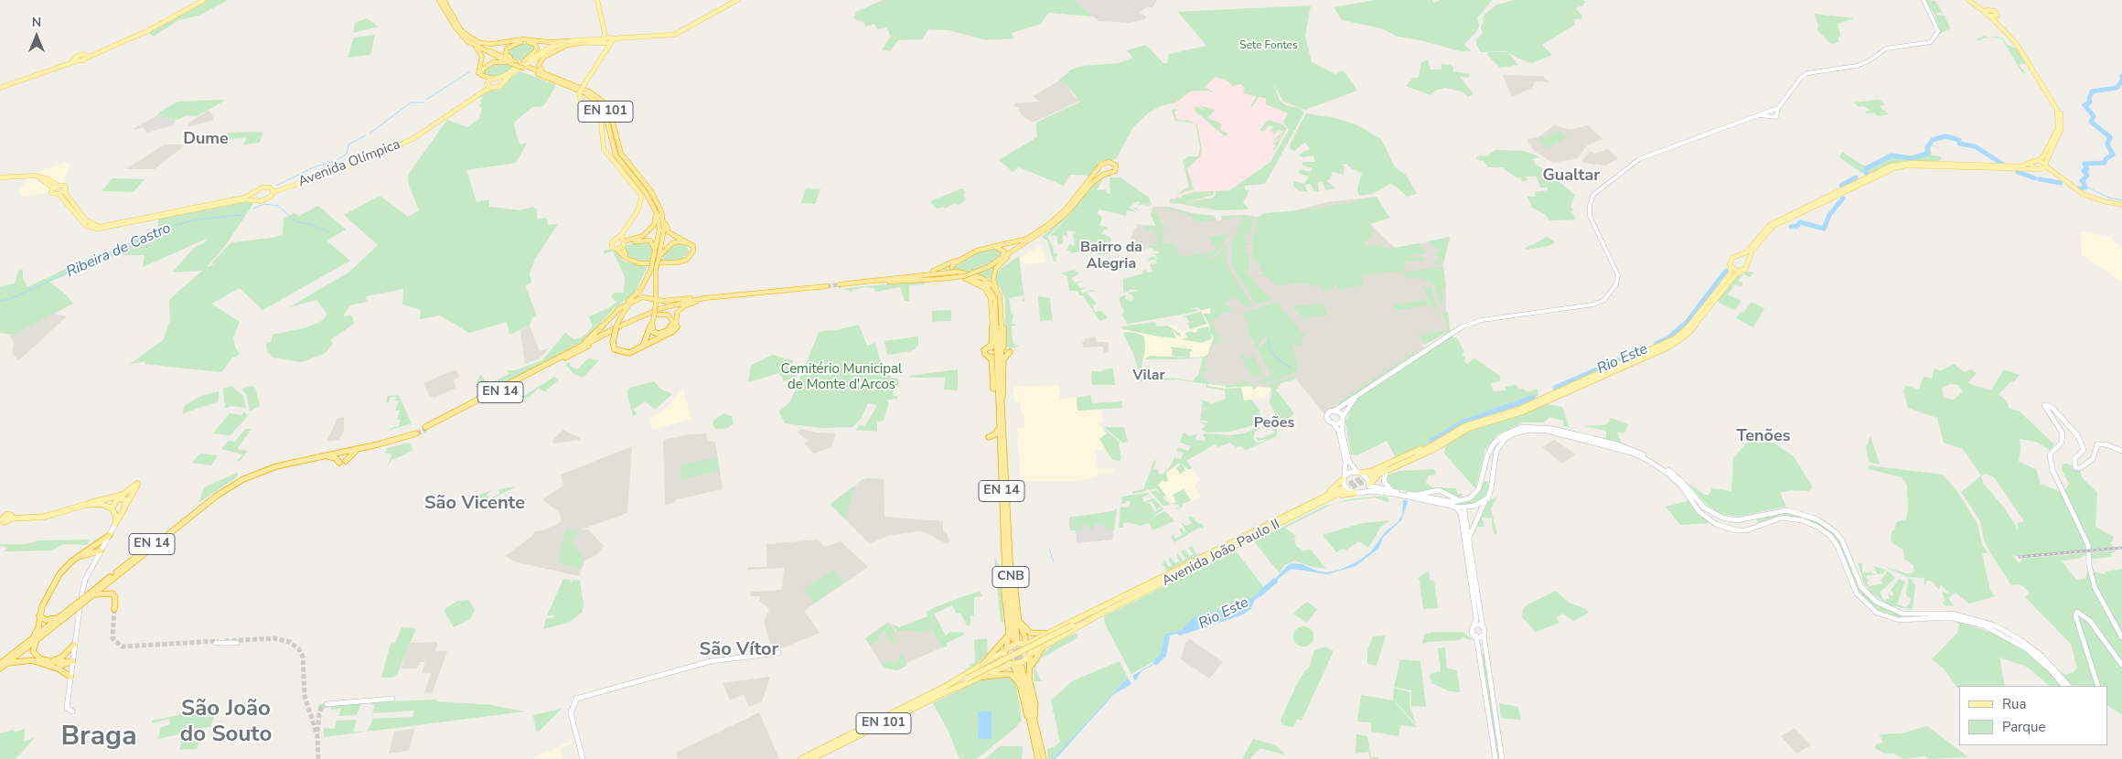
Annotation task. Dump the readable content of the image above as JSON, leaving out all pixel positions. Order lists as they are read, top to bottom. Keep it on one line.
{"streets":{"highway":["EN 101","EN 14","CNB"],"main road":["Avenida Olímpica","Avenida João Paulo II"]},"crossings":[["EN 101","EN 14"],["EN 101","Avenida João Paulo II"],["EN 14","Avenida João Paulo II"],["EN 14","CNB"]],"districts":["Dume","Gualtar","Bairro da Alegria","Vilar","Peões","Tenões","São Vicente","São Vítor","São João do Souto","Braga"],"water":["Ribeira de Castro","Rio Este"],"parks":["Sete Fontes","Cemitério Municipal de Monte d'Arcos"],"legend":["Rua","Parque"],"north":"top"}
